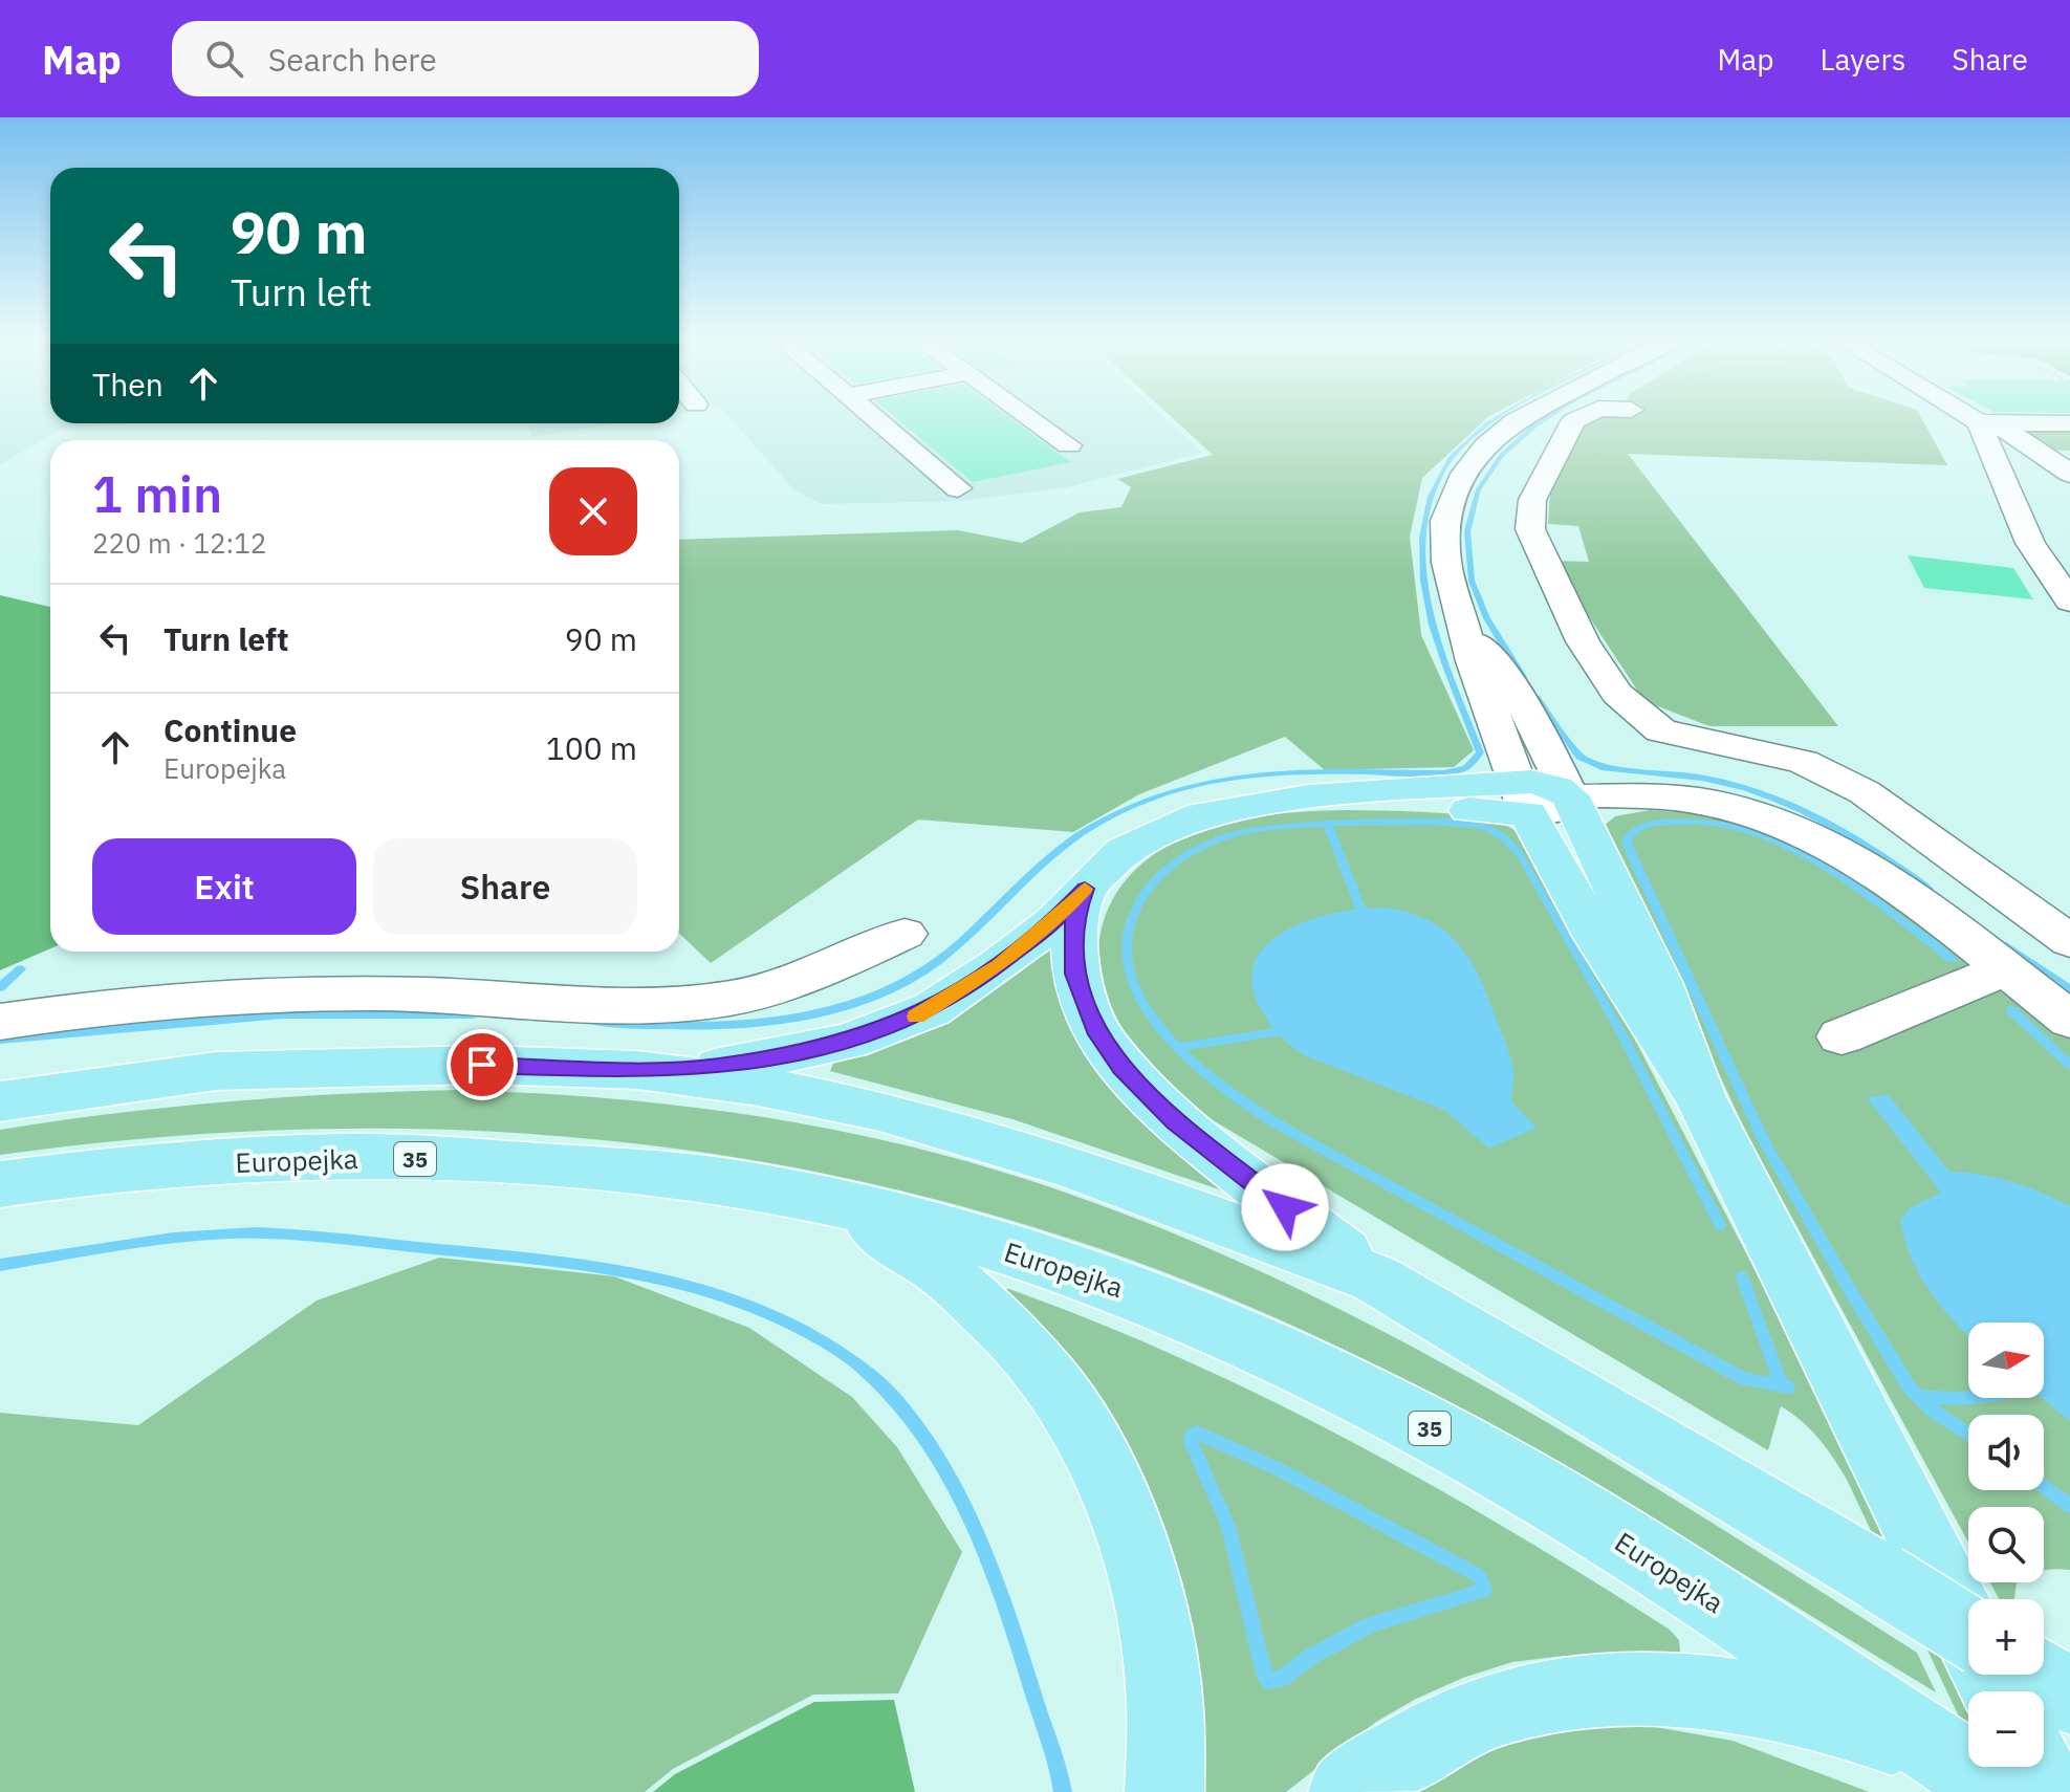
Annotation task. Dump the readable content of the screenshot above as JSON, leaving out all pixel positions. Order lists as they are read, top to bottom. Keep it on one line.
{"streets":{"main road":["35","Europejka"]},"north":"right","page":{"header":"Map","search":"Search here","nav":["Map","Layers","Share"],"turn":["90 m","Turn left"],"then":"Then","heading":["1 min","220 m · 12:12"],"list":[{"name":"Turn left","value":"90 m"},{"name":"Continue","note":"Europejka","value":"100 m"}],"buttons":["Exit","Share"],"map_buttons":["+","−"]}}
